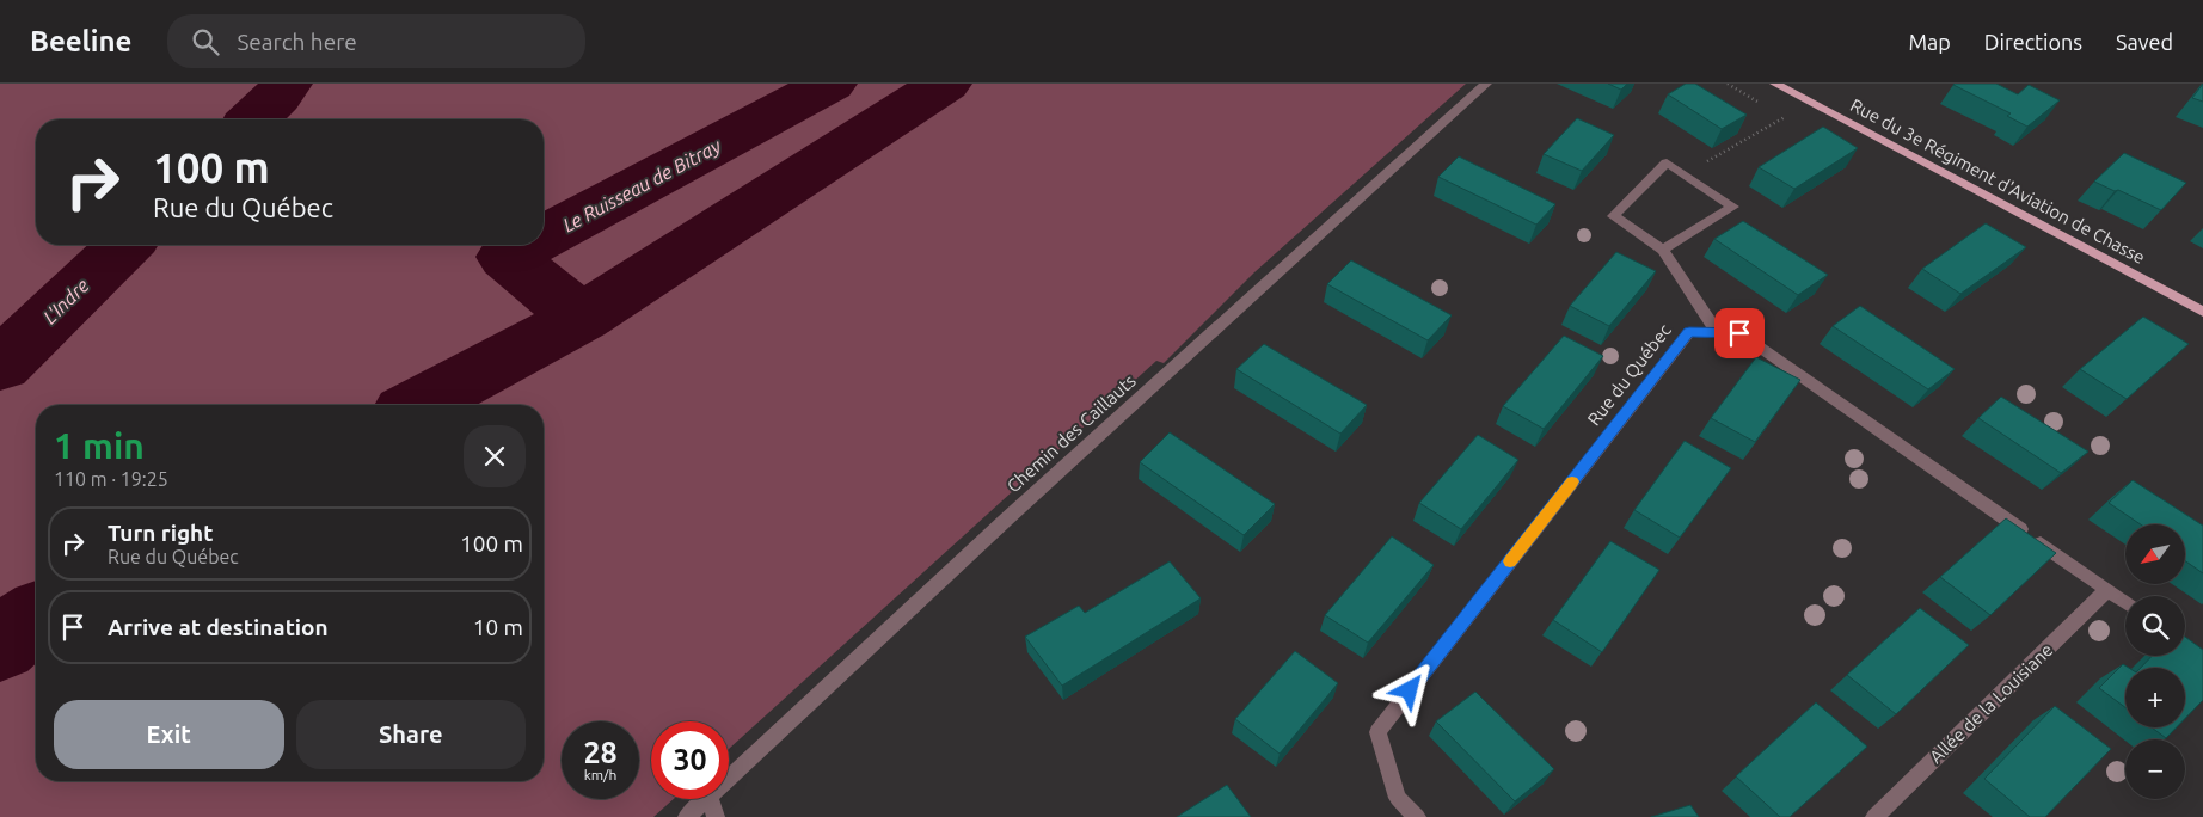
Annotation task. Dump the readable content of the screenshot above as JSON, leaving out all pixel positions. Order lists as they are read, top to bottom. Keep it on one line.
{"streets":{"main road":["Rue du 3e Régiment d'Aviation de Chasse"],"street":["Rue du Québec","Chemin des Caillauts","Allée de la Louisiane"]},"crossings":[["Rue du Québec","Allée de la Louisiane"]],"water":["Le Ruisseau de Bitray","L'Indre"],"north":"bottom left","page":{"header":"Beeline","search":"Search here","nav":["Map","Directions","Saved"],"turn":["100 m","Rue du Québec"],"heading":["1 min","110 m · 19:25"],"list":[{"name":"Turn right","note":"Rue du Québec","value":"100 m"},{"name":"Arrive at destination","value":"10 m"}],"map_buttons":["+","−"],"buttons":["Exit","Share"],"speed":"28 km/h","limit":"30"}}
